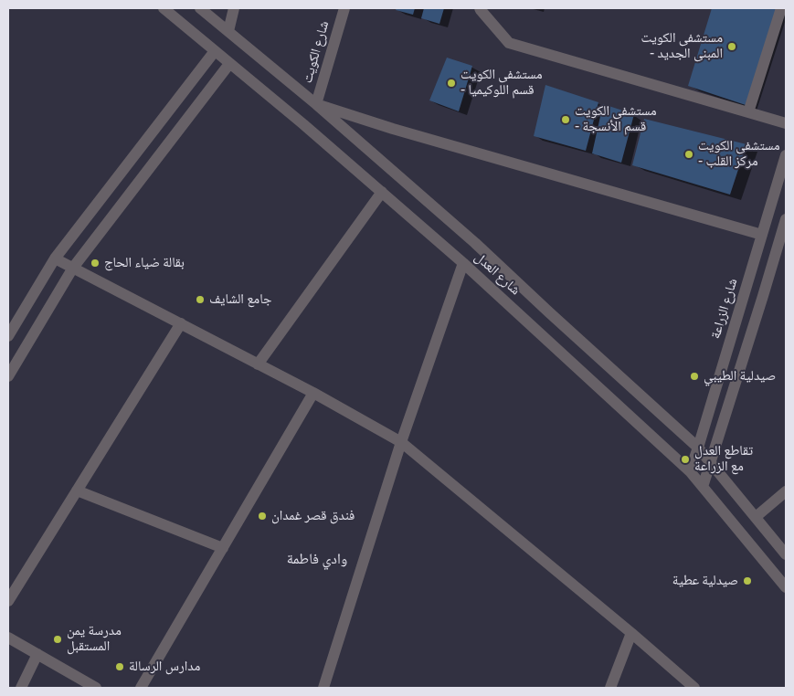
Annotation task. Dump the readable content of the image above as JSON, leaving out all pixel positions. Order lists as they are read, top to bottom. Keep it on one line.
{"streets":{"street":["شارع الكويت","شارع العدل","شارع الزراعة"]},"crossings":[["شارع الكويت","شارع العدل"],["شارع العدل","شارع الزراعة"]],"districts":["وادي فاطمة"],"places":["مستشفى الكويت - المبنى الجديد","مستشفى الكويت - قسم اللوكيميا","مستشفى الكويت - قسم الأنسجة","مستشفى الكويت - مركز القلب","بقالة ضياء الحاج","جامع الشايف","صيدلية الطيبي","تقاطع العدل مع الزراعة","فندق قصر غمدان","صيدلية عطية","مدرسة يمن المستقبل","مدارس الرسالة"]}
